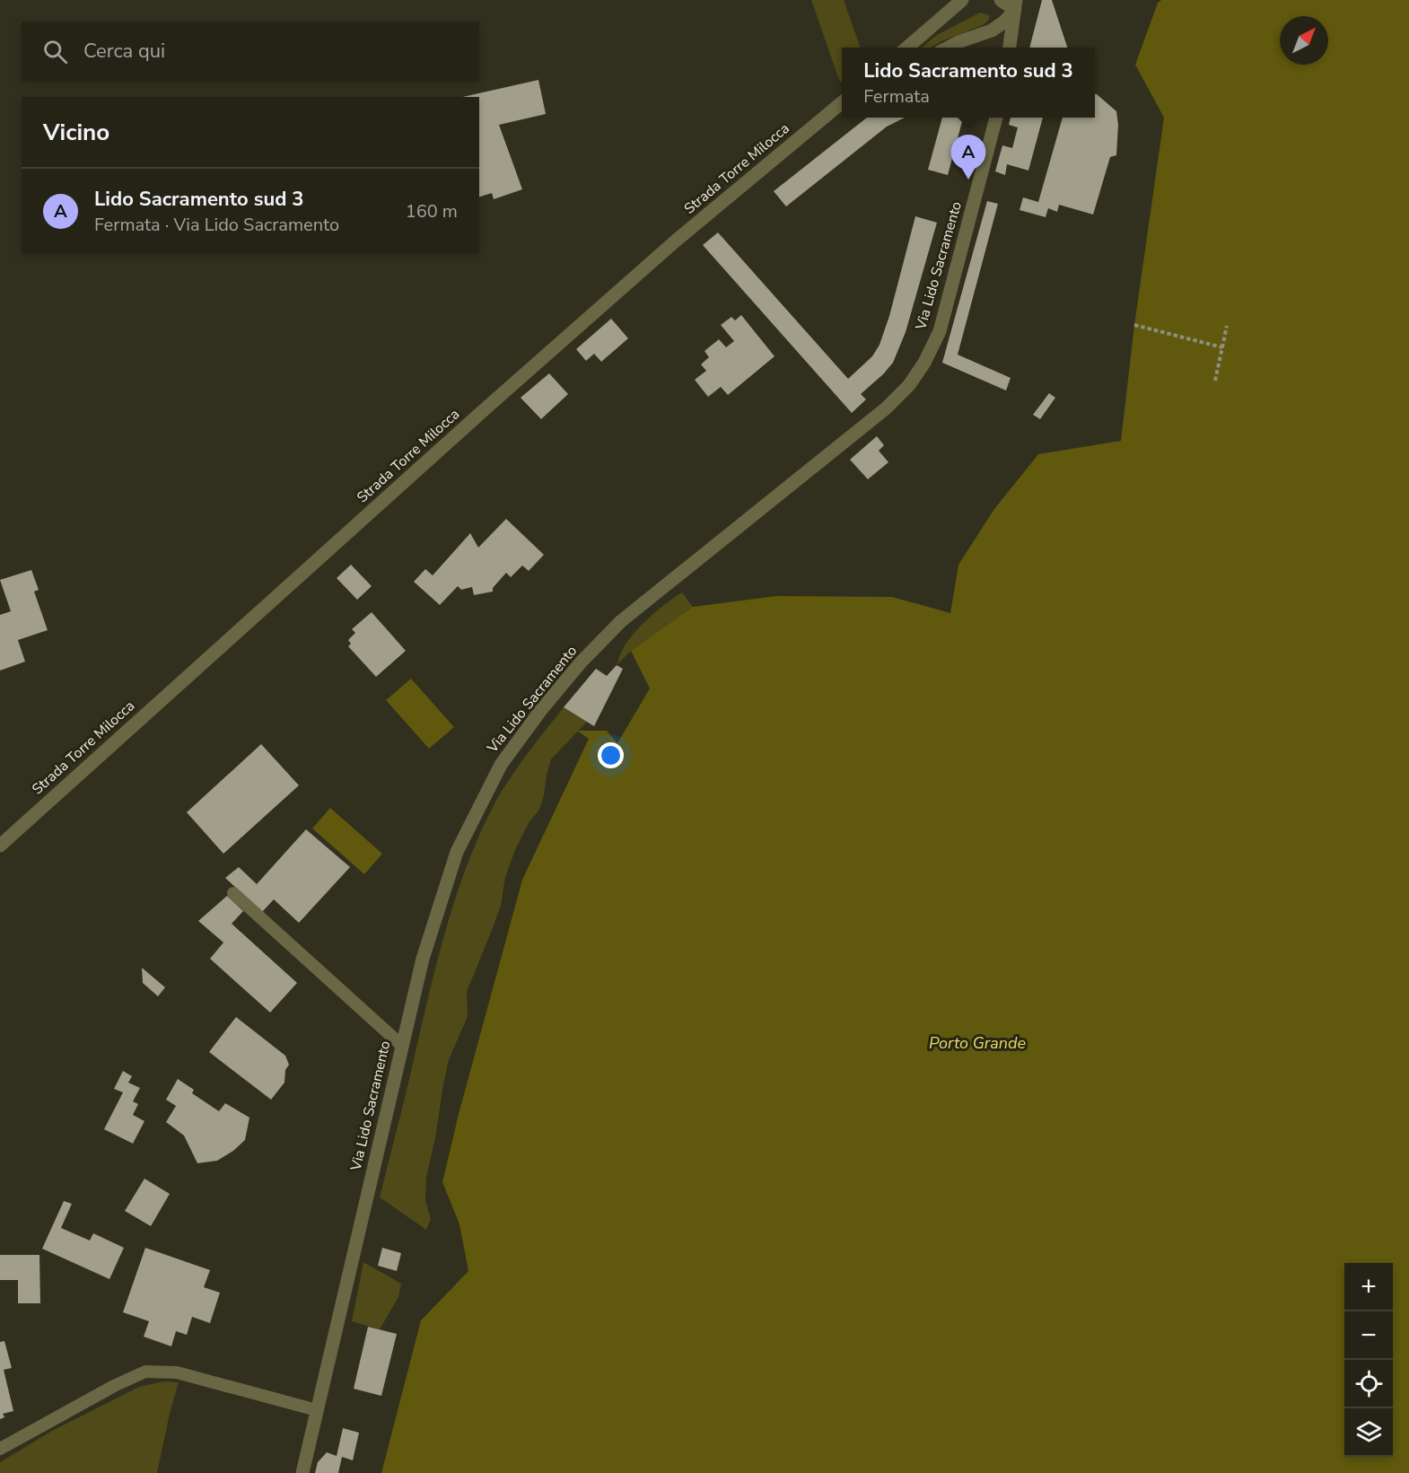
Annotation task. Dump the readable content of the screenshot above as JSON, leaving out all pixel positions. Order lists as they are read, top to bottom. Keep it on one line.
{"streets":{"street":["Strada Torre Milocca","Via Lido Sacramento"]},"water":["Porto Grande"],"north":"top right","page":{"search":"Cerca qui","popup":["Lido Sacramento sud 3","Fermata"],"heading":"Vicino","pins":"A","list":[{"mark":"A","name":"Lido Sacramento sud 3","note":"Fermata · Via Lido Sacramento","value":"160 m"}],"map_buttons":["+","−"]}}
